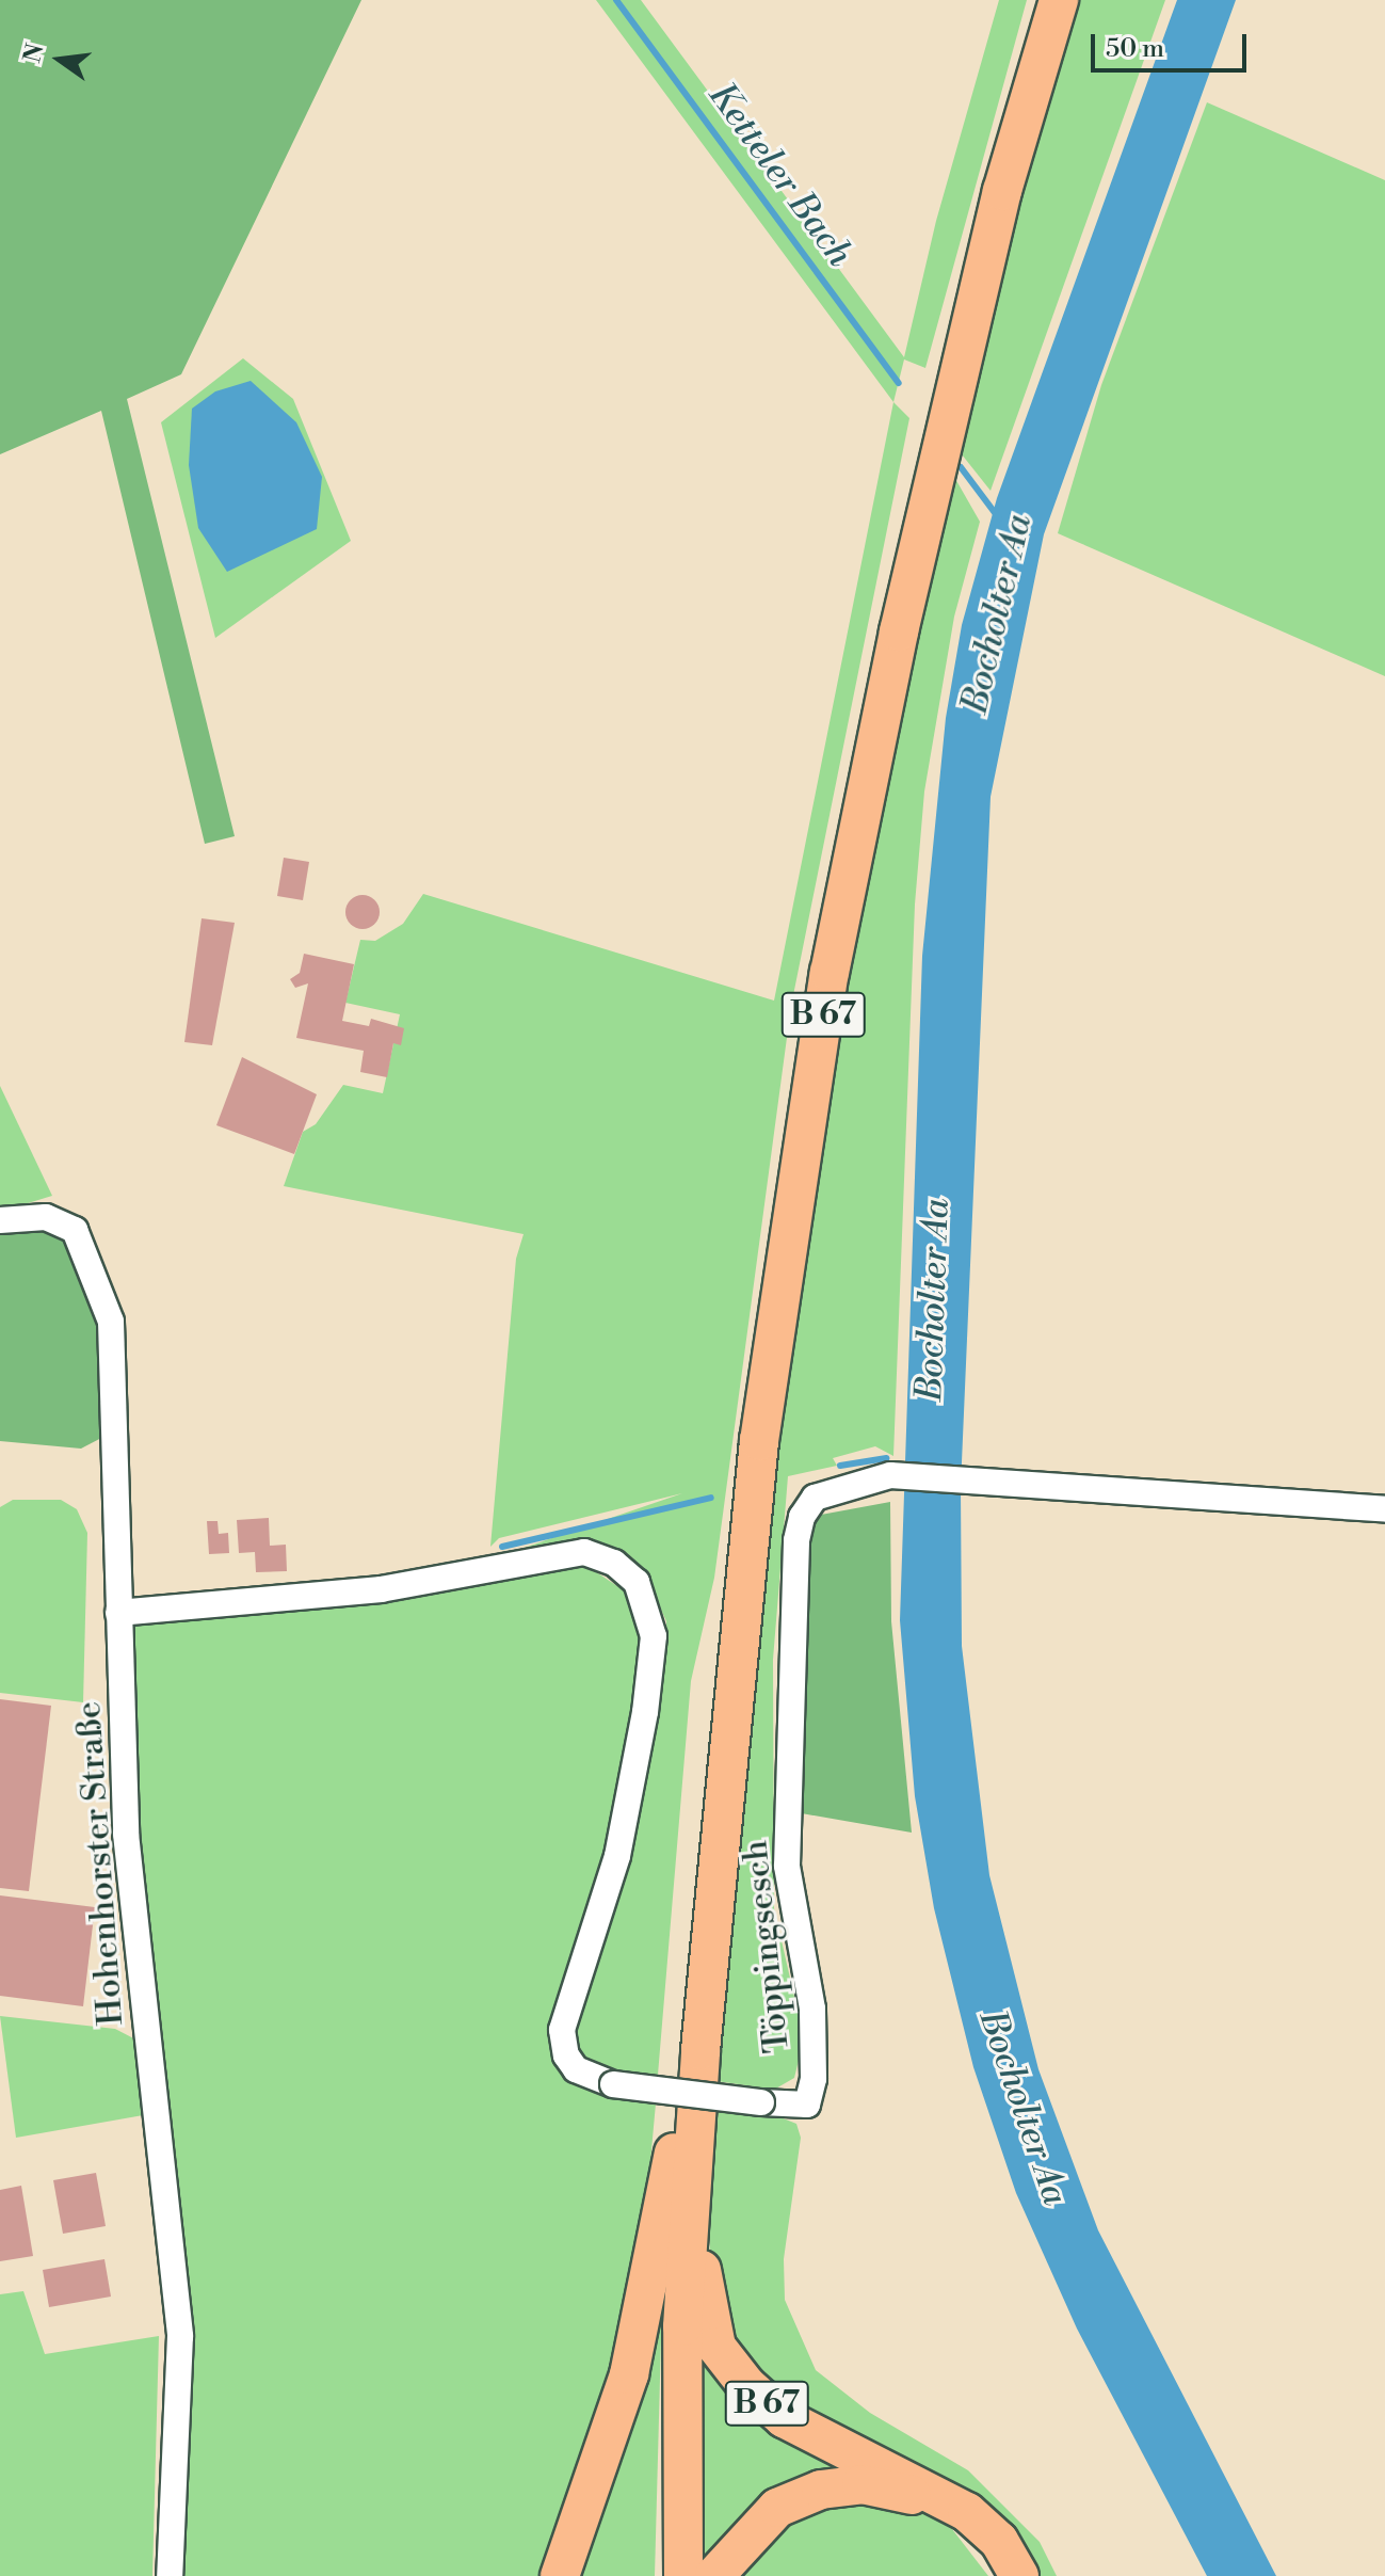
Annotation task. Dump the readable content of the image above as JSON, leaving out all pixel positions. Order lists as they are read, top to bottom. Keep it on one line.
{"streets":{"highway":["B 67"],"street":["Hohenhorster Straße","Töppingsesch"]},"crossings":[["Hohenhorster Straße","Töppingsesch"]],"water":["Ketteler Bach","Bocholter Aa"],"scale_bar":"50 m","north":"left"}
